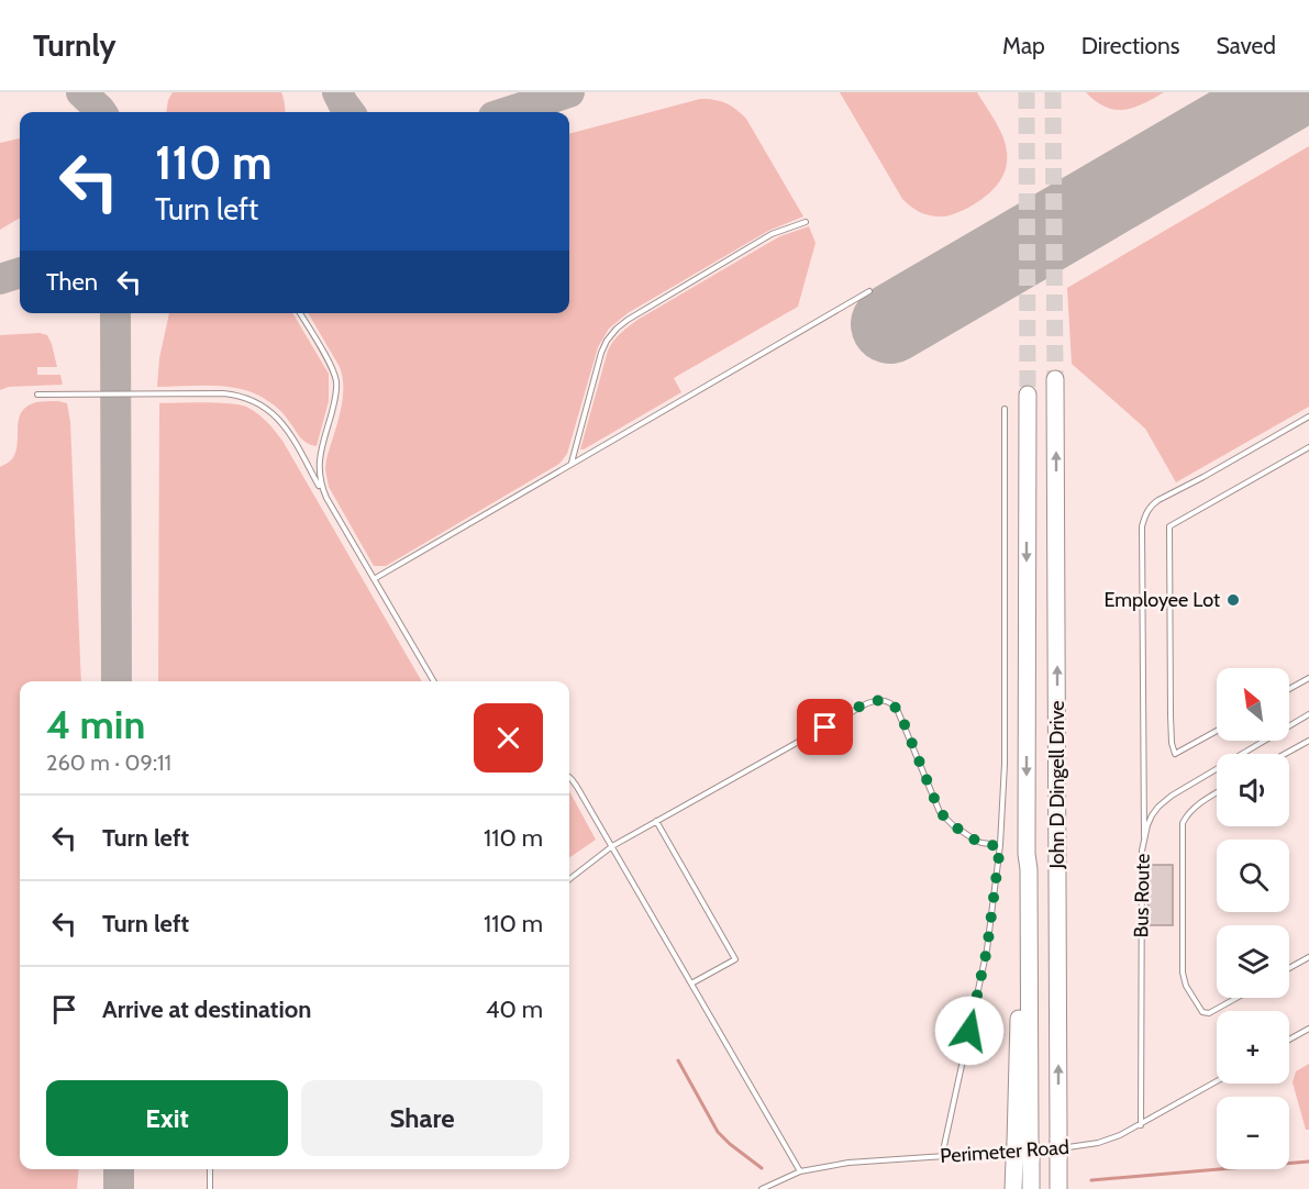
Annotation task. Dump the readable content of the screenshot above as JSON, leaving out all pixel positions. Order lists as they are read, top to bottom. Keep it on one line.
{"streets":{"highway":["John D Dingell Drive"],"lane":["Bus Route","Perimeter Road"]},"crossings":[["Bus Route","Perimeter Road"]],"places":["Employee Lot"],"north":"top left","page":{"header":"Turnly","nav":["Map","Directions","Saved"],"turn":["110 m","Turn left"],"then":"Then","map_buttons":["+","−"],"heading":["4 min","260 m · 09:11"],"list":[{"name":"Turn left","value":"110 m"},{"name":"Turn left","value":"110 m"},{"name":"Arrive at destination","value":"40 m"}],"buttons":["Exit","Share"]}}
